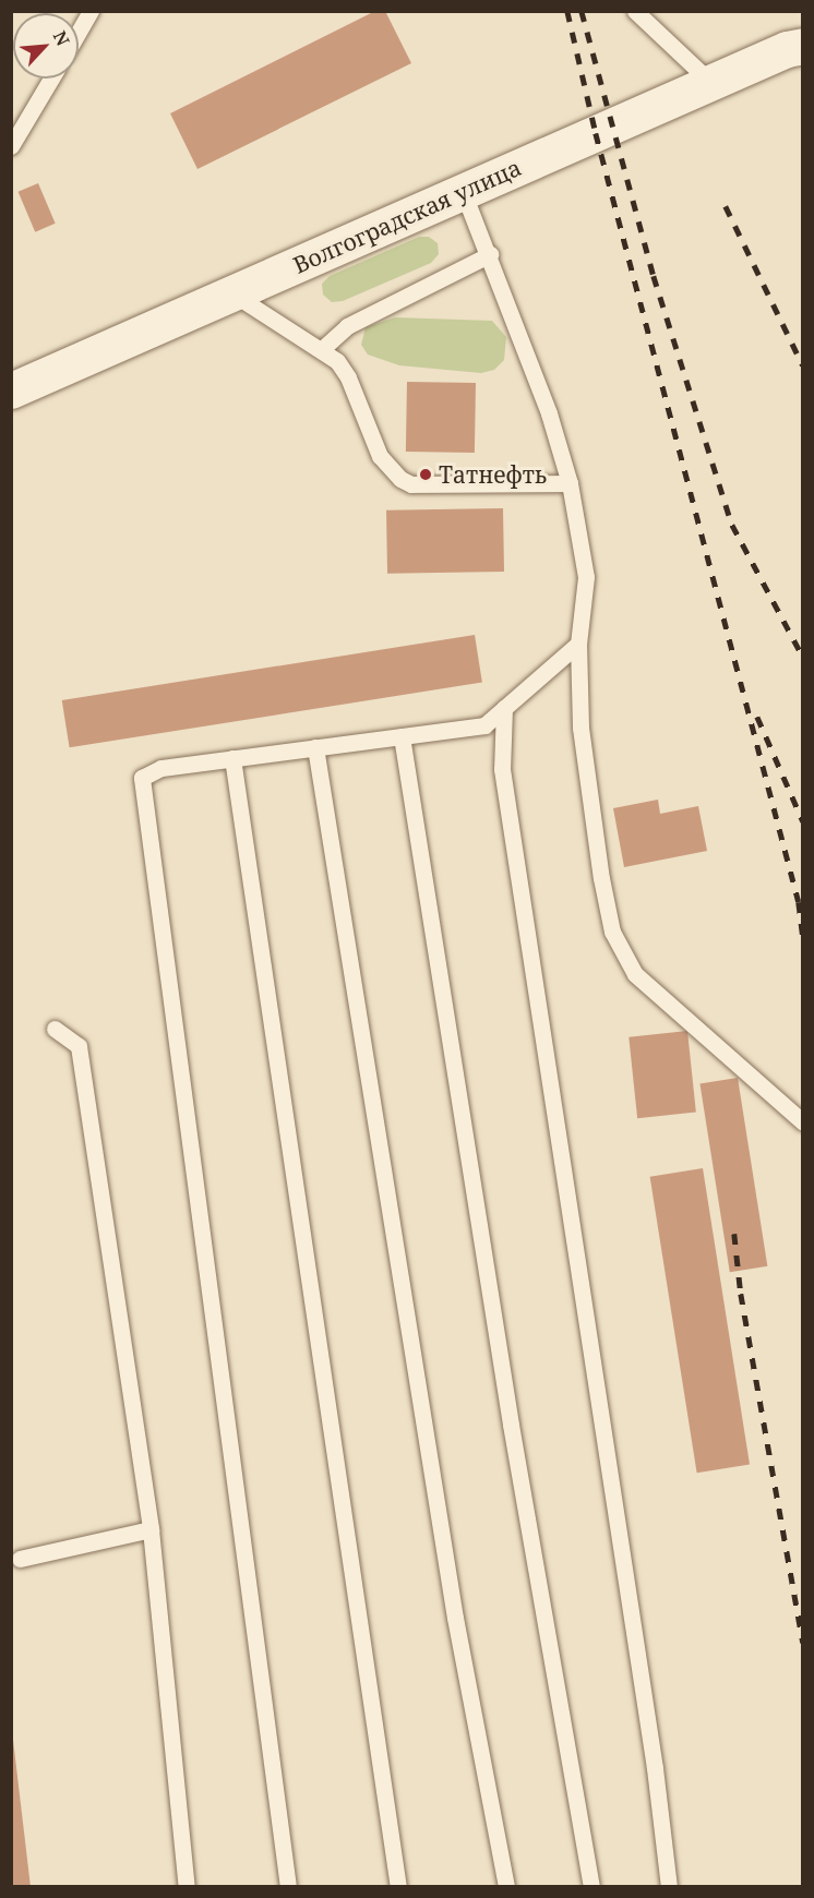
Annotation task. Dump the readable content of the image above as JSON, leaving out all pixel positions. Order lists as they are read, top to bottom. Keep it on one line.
{"streets":{"main road":["Волгоградская улица"]},"places":["Татнефть"],"north":"top right"}
